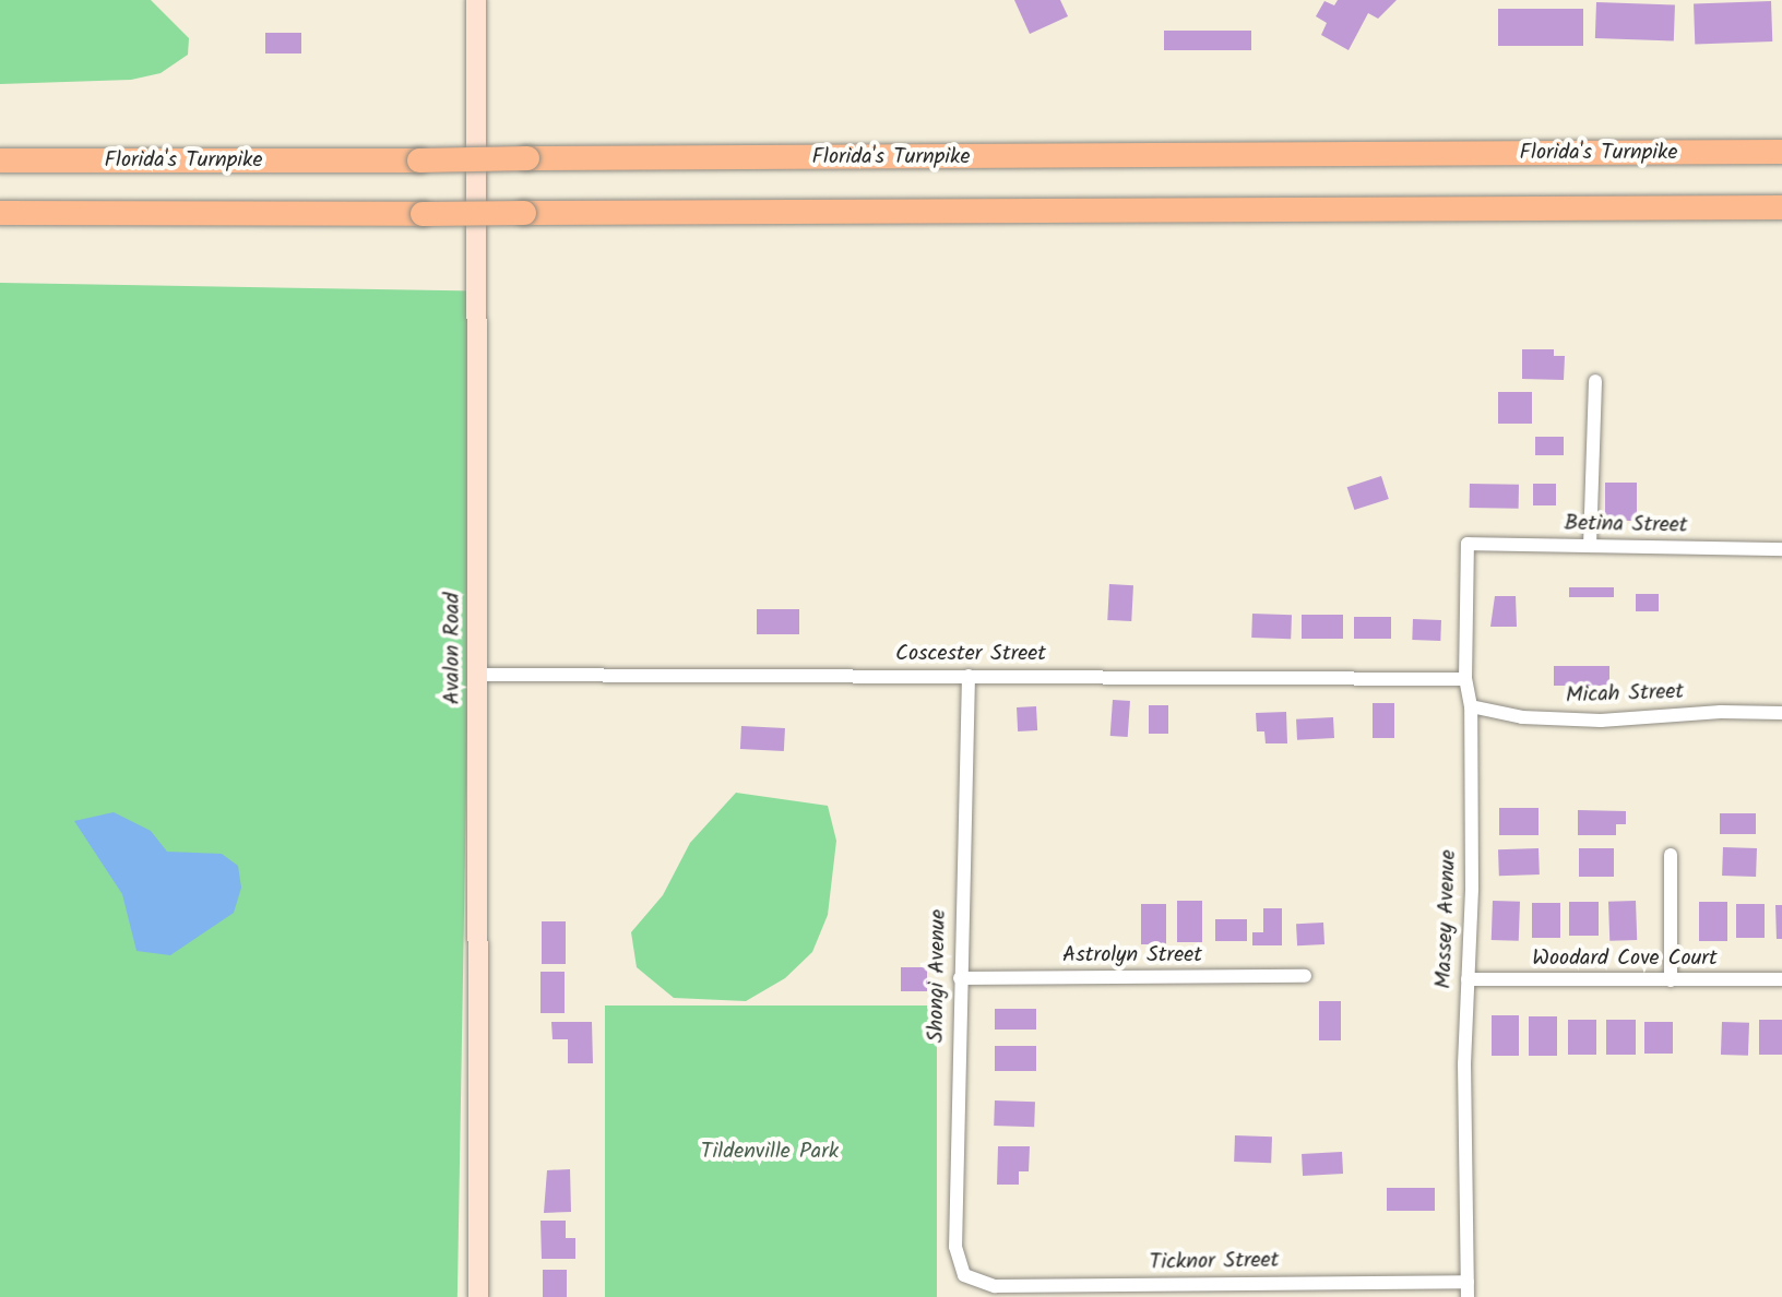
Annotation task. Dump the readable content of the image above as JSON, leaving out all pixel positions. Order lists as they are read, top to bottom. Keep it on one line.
{"streets":{"highway":["Florida's Turnpike"],"main road":["Avalon Road"],"street":["Betina Street","Coscester Street","Micah Street","Massey Avenue","Astrolyn Street","Woodard Cove Court","Shongi Avenue","Ticknor Street"]},"crossings":[["Betina Street","Massey Avenue"],["Avalon Road","Coscester Street"],["Coscester Street","Massey Avenue"],["Coscester Street","Shongi Avenue"],["Micah Street","Massey Avenue"],["Massey Avenue","Woodard Cove Court"],["Massey Avenue","Ticknor Street"],["Astrolyn Street","Shongi Avenue"],["Shongi Avenue","Ticknor Street"]],"parks":["Tildenville Park"]}
